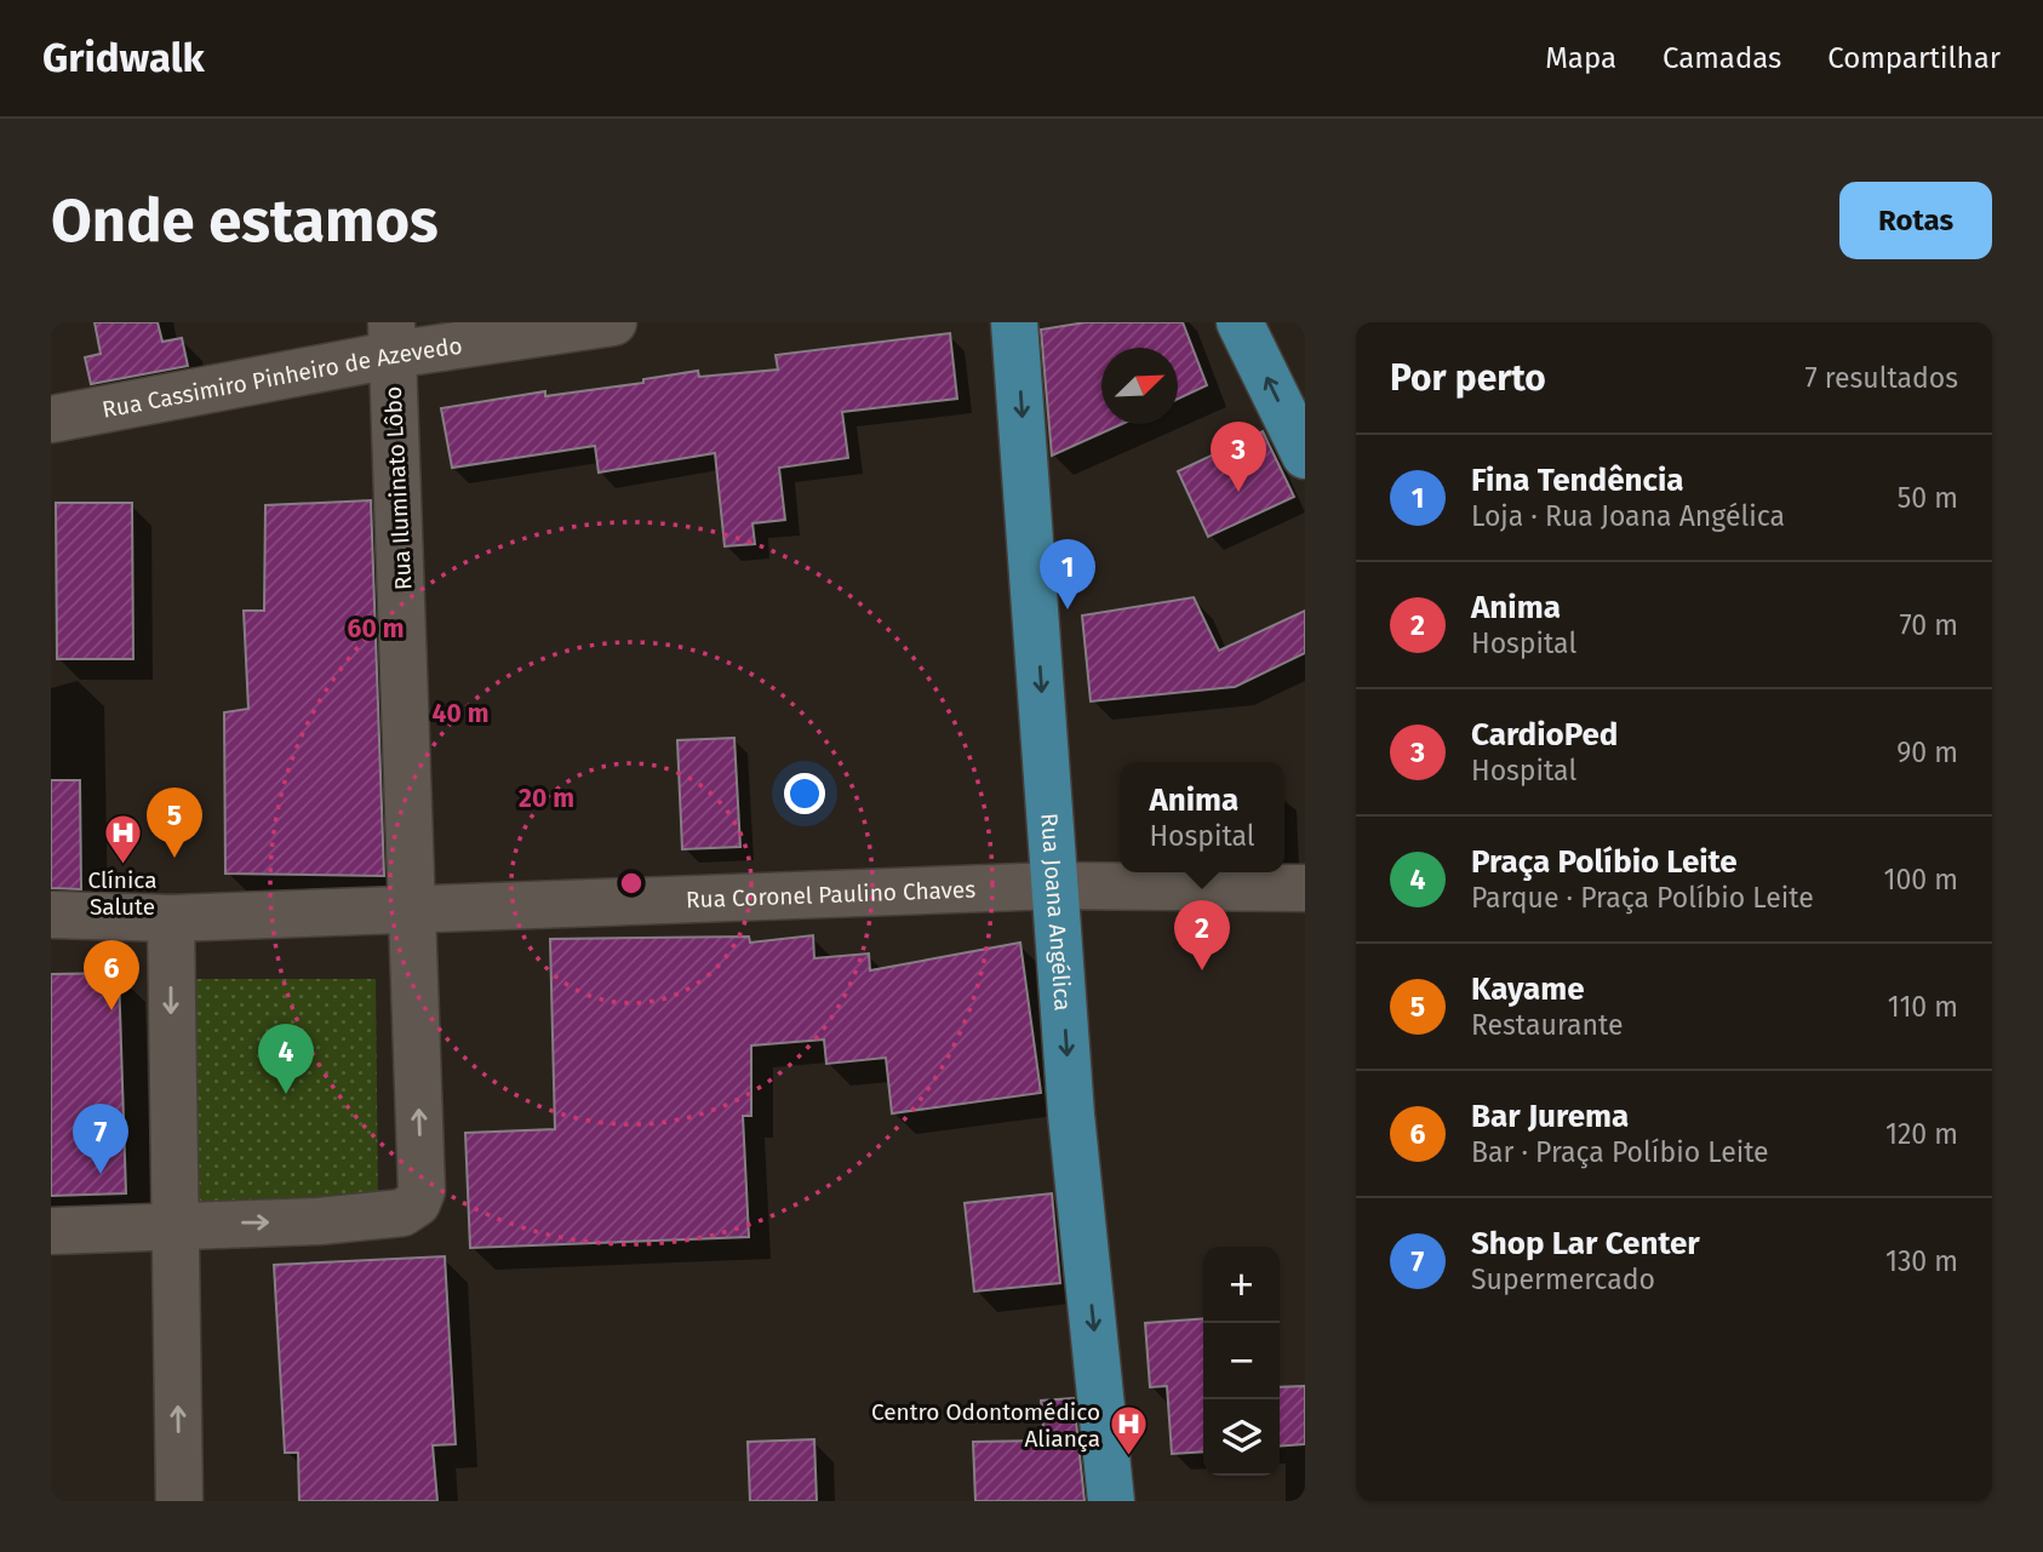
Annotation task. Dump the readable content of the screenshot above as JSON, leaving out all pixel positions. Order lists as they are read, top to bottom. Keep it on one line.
{"streets":{"main road":["Rua Joana Angélica"],"street":["Rua Cassimiro Pinheiro de Azevedo","Rua Iluminato Lôbo","Rua Coronel Paulino Chaves"]},"crossings":[["Rua Cassimiro Pinheiro de Azevedo","Rua Iluminato Lôbo"],["Rua Iluminato Lôbo","Rua Coronel Paulino Chaves"],["Rua Coronel Paulino Chaves","Rua Joana Angélica"]],"one_way":["Rua Joana Angélica"],"places":{"hospital":["Clínica Salute","Centro Odontomédico Aliança"]},"north":"top right","page":{"header":"Gridwalk","nav":["Mapa","Camadas","Compartilhar"],"buttons":"Rotas","title":"Onde estamos","heading":["Por perto","7 resultados"],"pins":["3","1","5","2","6","4","7"],"list":[{"mark":"1","name":"Fina Tendência","note":"Loja · Rua Joana Angélica","value":"50 m"},{"mark":"2","name":"Anima","note":"Hospital","value":"70 m"},{"mark":"3","name":"CardioPed","note":"Hospital","value":"90 m"},{"mark":"4","name":"Praça Políbio Leite","note":"Parque · Praça Políbio Leite","value":"100 m"},{"mark":"5","name":"Kayame","note":"Restaurante","value":"110 m"},{"mark":"6","name":"Bar Jurema","note":"Bar · Praça Políbio Leite","value":"120 m"},{"mark":"7","name":"Shop Lar Center","note":"Supermercado","value":"130 m"}],"popup":["Anima","Hospital"],"map_buttons":["+","−"]},"rings":["60 m","40 m","20 m"]}
